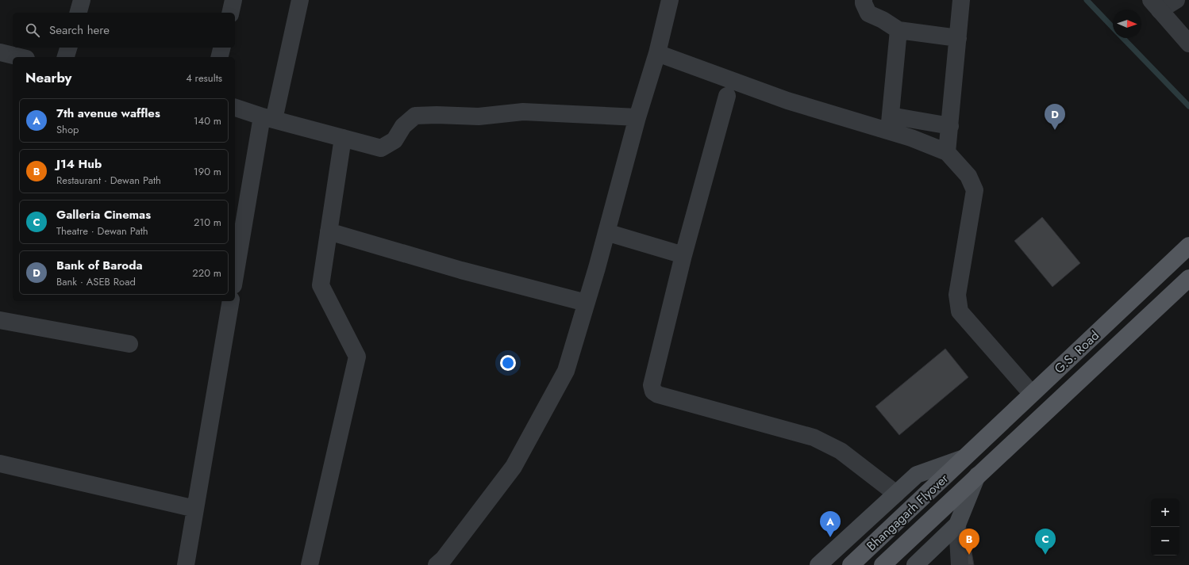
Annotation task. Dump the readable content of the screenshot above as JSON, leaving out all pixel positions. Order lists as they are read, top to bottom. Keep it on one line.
{"streets":{"main road":["G.S. Road","Bhangagarh Flyover"]},"crossings":[["G.S. Road","Bhangagarh Flyover"]],"north":"right","page":{"search":"Search here","heading":["Nearby","4 results"],"list":[{"mark":"A","name":"7th avenue waffles","note":"Shop","value":"140 m"},{"mark":"B","name":"J14 Hub","note":"Restaurant · Dewan Path","value":"190 m"},{"mark":"C","name":"Galleria Cinemas","note":"Theatre · Dewan Path","value":"210 m"},{"mark":"D","name":"Bank of Baroda","note":"Bank · ASEB Road","value":"220 m"}],"pins":["D","A","B","C"],"map_buttons":["+","−"]}}
